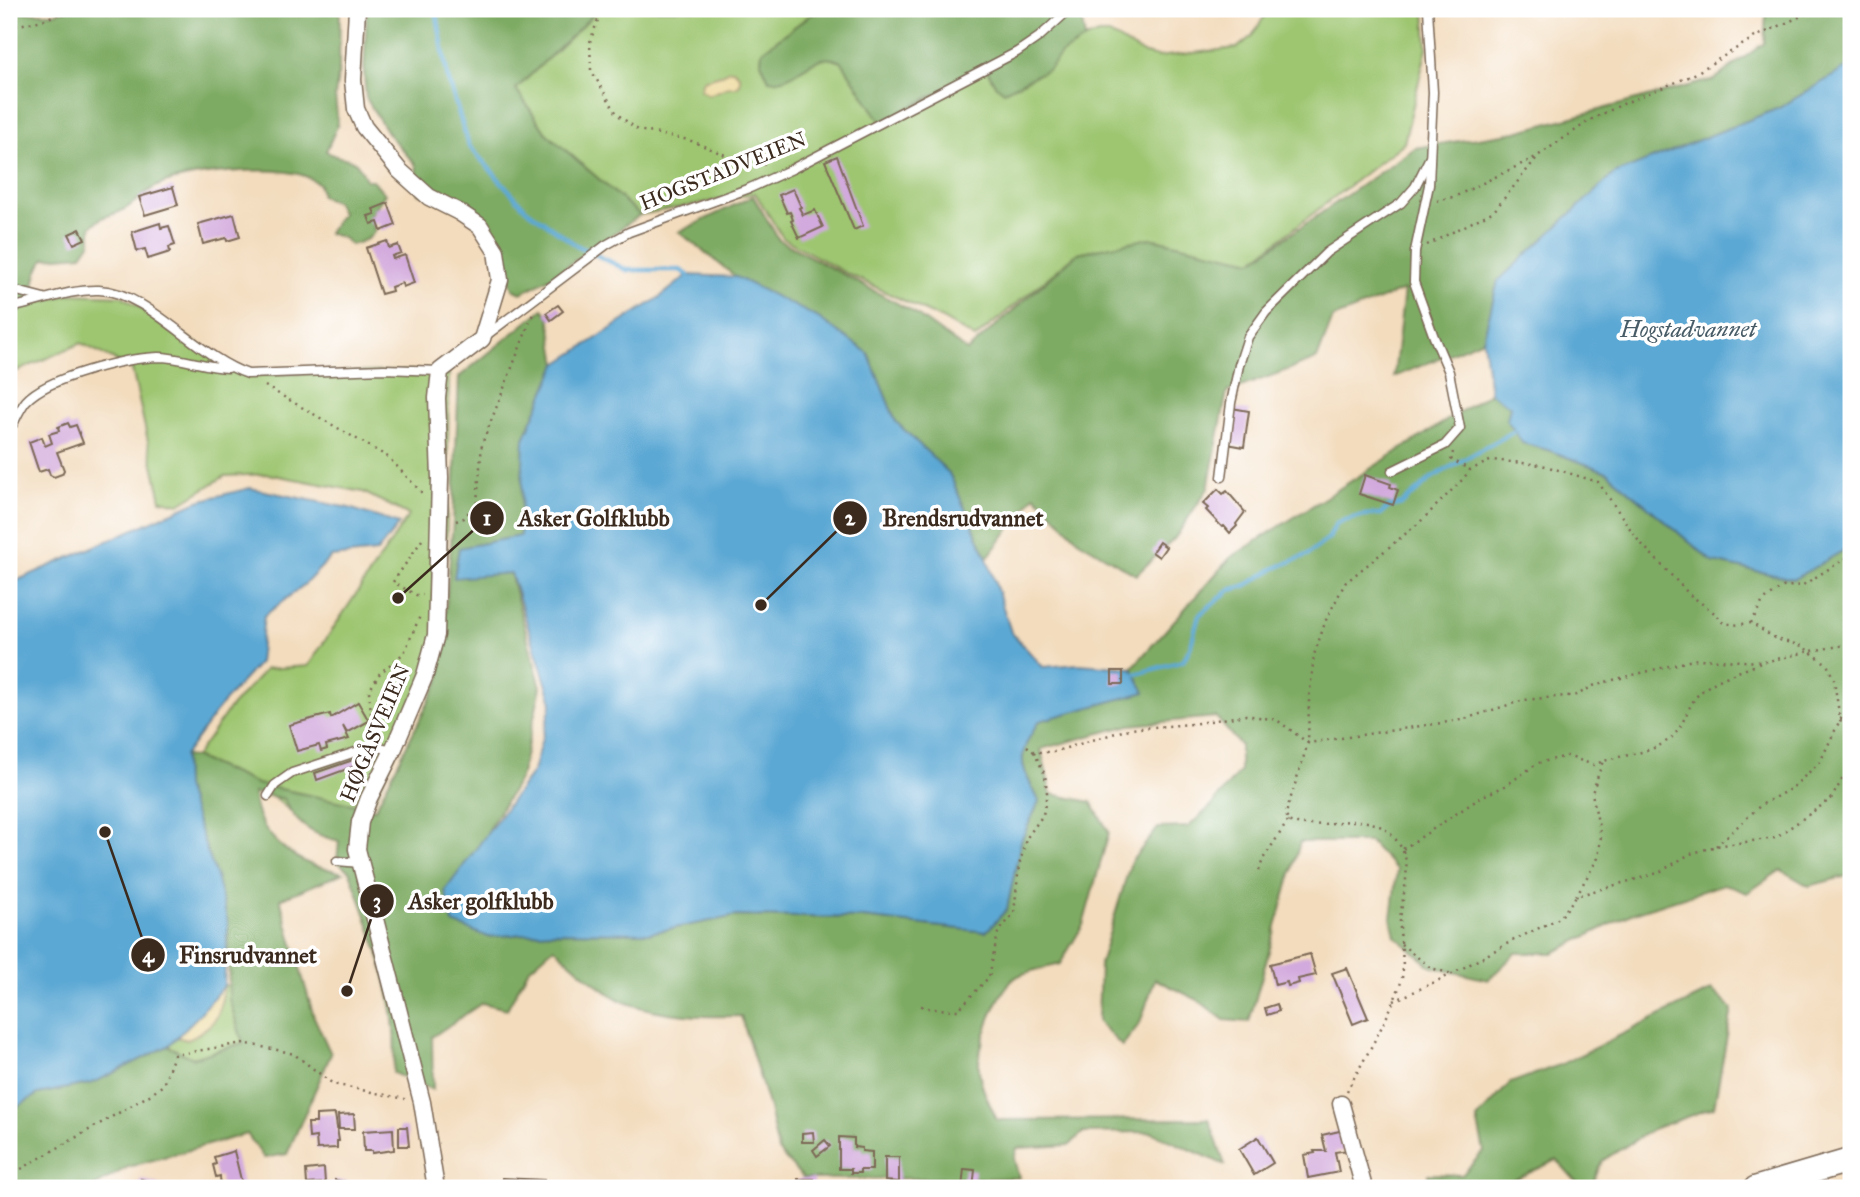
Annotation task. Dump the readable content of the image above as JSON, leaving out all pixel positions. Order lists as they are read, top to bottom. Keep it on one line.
{"streets":{"street":["HOGSTADVEIEN","HØGÅSVEIEN"]},"crossings":[["HOGSTADVEIEN","HØGÅSVEIEN"]],"water":["Hogstadvannet"],"places":["Asker Golfklubb","Brendsrudvannet","Finsrudvannet","Asker golfklubb"]}
